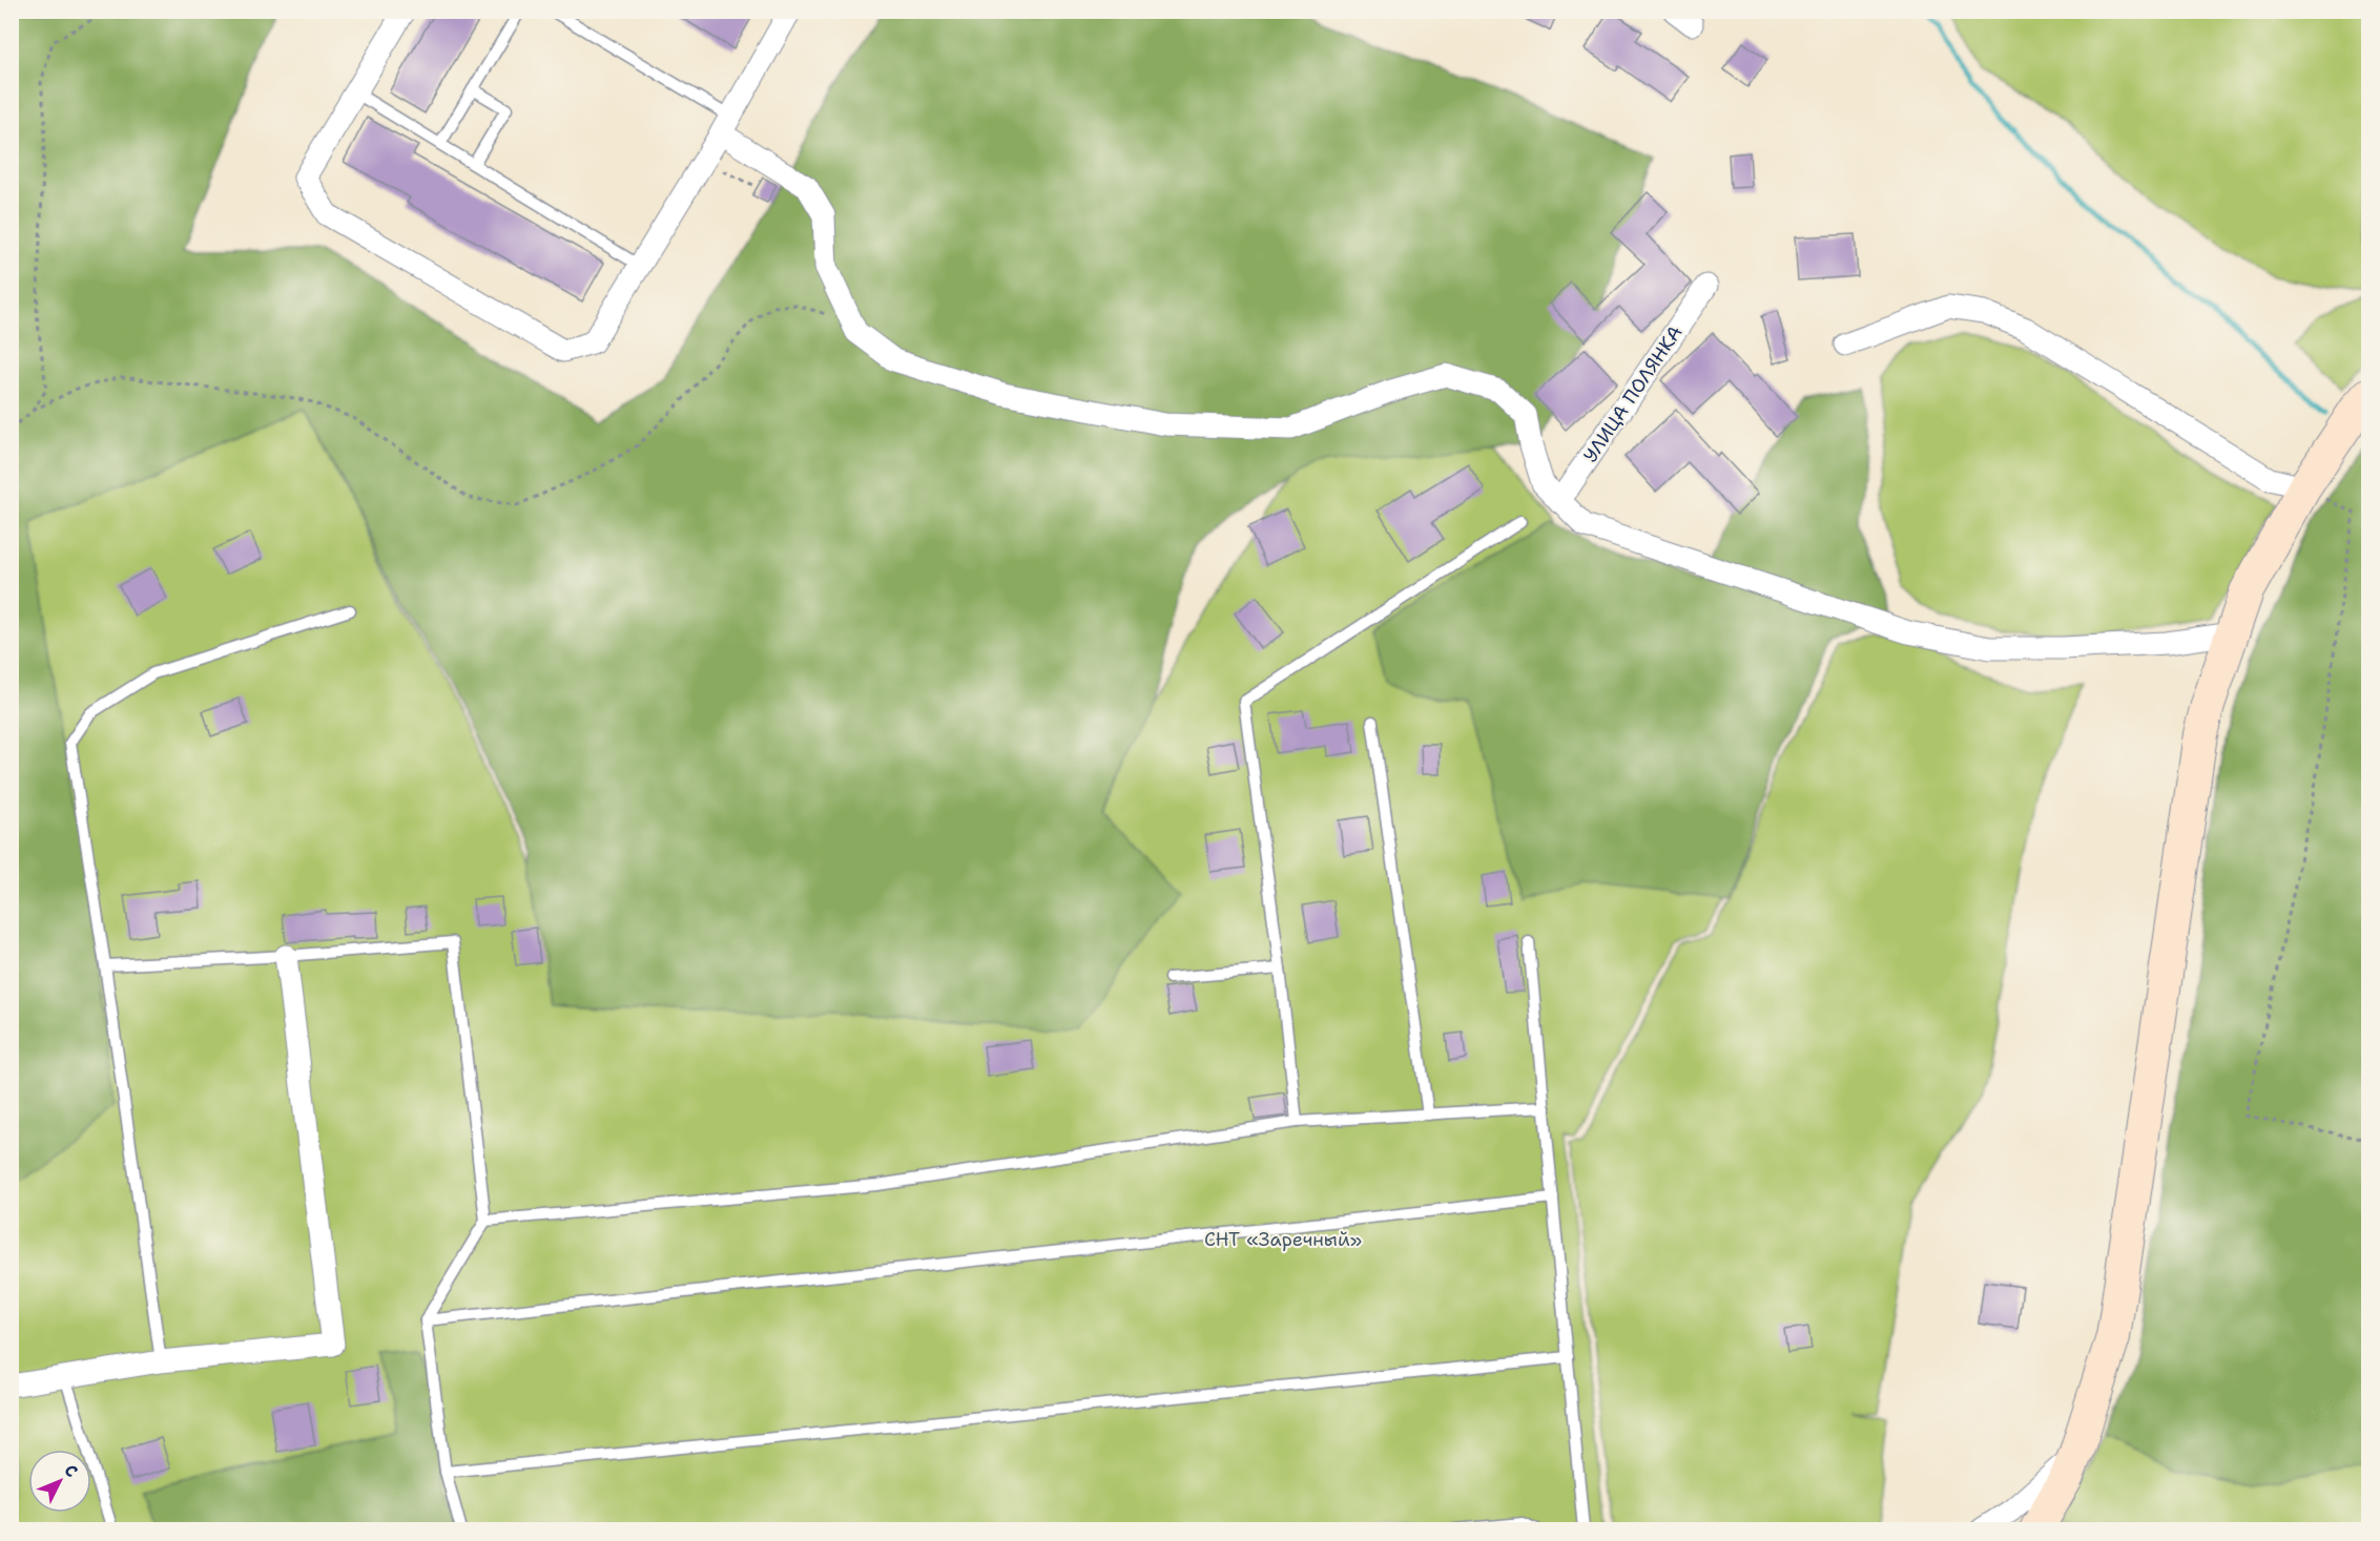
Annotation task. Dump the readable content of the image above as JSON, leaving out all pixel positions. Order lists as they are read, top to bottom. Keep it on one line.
{"streets":{"street":["УЛИЦА ПОЛЯНКА"]},"parks":["СНТ «Заречный»"],"north":"top right"}
